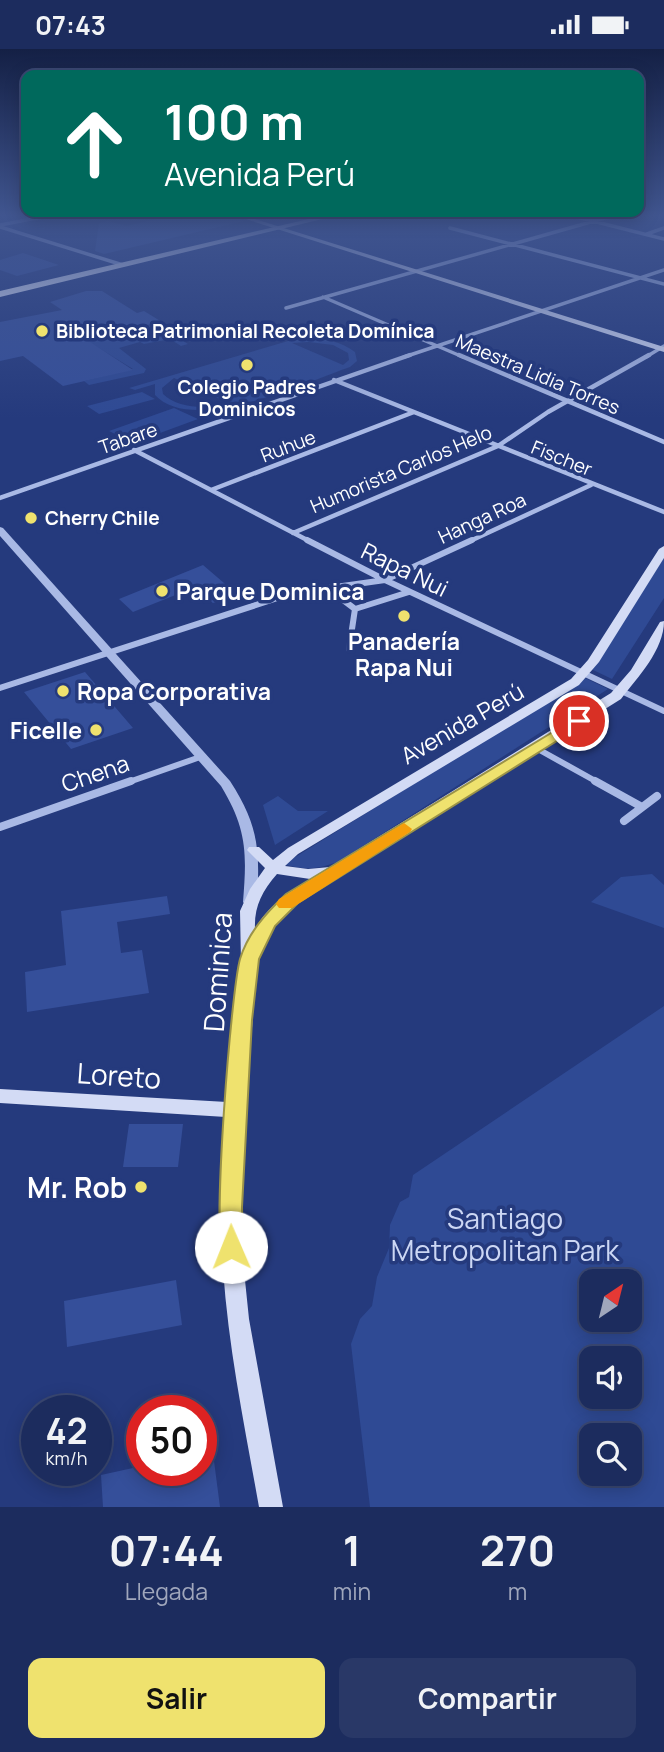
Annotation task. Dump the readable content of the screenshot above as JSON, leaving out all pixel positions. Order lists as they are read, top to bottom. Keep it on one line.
{"streets":{"main road":["Avenida Perú","Dominica","Loreto"],"street":["Maestra Lidia Torres","Tabare","Ruhue","Fischer","Humorista Carlos Helo","Hanga Roa","Rapa Nui","Chena"]},"crossings":[["Maestra Lidia Torres","Tabare"],["Maestra Lidia Torres","Humorista Carlos Helo"],["Tabare","Fischer"],["Tabare","Rapa Nui"],["Ruhue","Fischer"],["Ruhue","Rapa Nui"],["Fischer","Humorista Carlos Helo"],["Fischer","Hanga Roa"],["Humorista Carlos Helo","Rapa Nui"],["Hanga Roa","Rapa Nui"],["Rapa Nui","Avenida Perú"],["Avenida Perú","Dominica"],["Chena","Dominica"],["Dominica","Loreto"]],"parks":["Santiago Metropolitan Park"],"places":["Biblioteca Patrimonial Recoleta Domínica","Colegio Padres Dominicos","Cherry Chile","Parque Dominica","Panadería Rapa Nui","Ropa Corporativa","Ficelle","Mr. Rob"],"north":"top right","page":{"status":"07:43","turn":["100 m","Avenida Perú"],"speed":"42 km/h","limit":"50","eta":["07:44","Llegada","1","min","270","m"],"buttons":["Salir","Compartir"]}}
